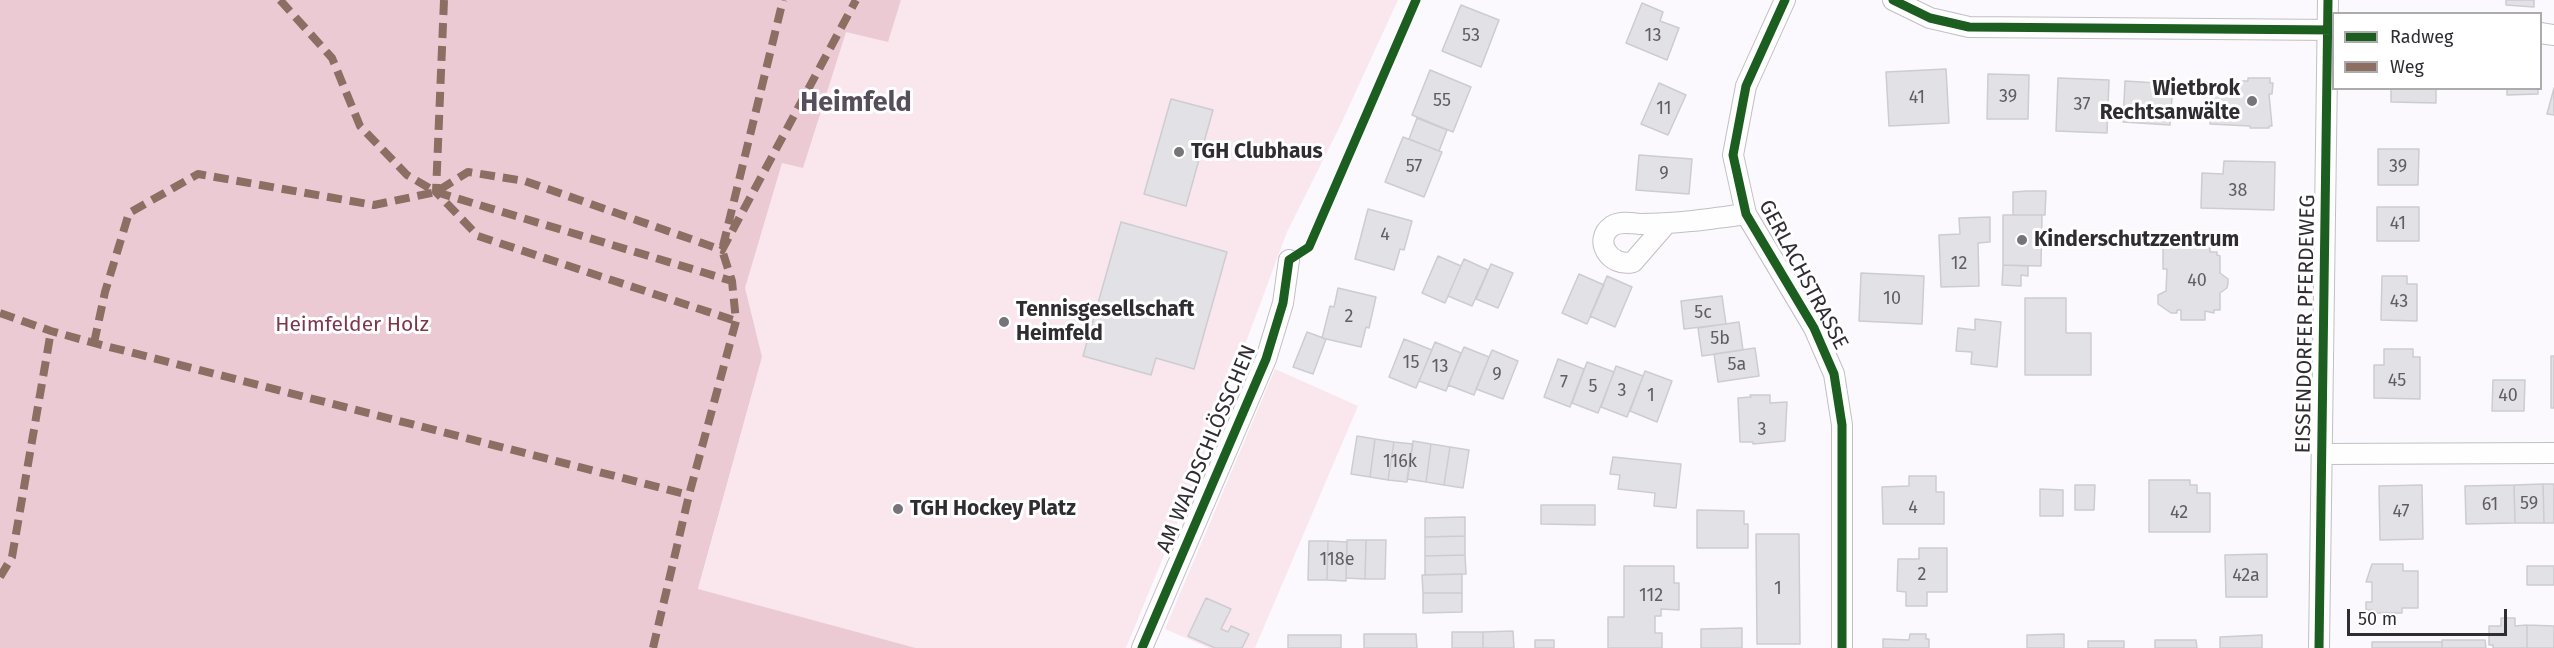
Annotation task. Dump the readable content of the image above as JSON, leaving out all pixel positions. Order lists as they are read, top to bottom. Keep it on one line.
{"streets":{"street":["GERLACHSTRASSE","EISSENDORFER PFERDEWEG","AM WALDSCHLÖSSCHEN"]},"districts":["Heimfeld"],"parks":["Heimfelder Holz"],"places":["Wietbrok Rechtsanwälte","TGH Clubhaus","Kinderschutzzentrum","Tennisgesellschaft Heimfeld","TGH Hockey Platz"],"house_numbers":["53","13","39","41","55","37","11","57","39","9","38","41","4","12","40","10","43","5c","2","5b","15","5a","13","9","45","7","5","3","1","40","3","116k","59","61","4","47","42","118e","2","42a","1","112"],"legend":["Radweg","Weg"],"scale_bar":"50 m"}
